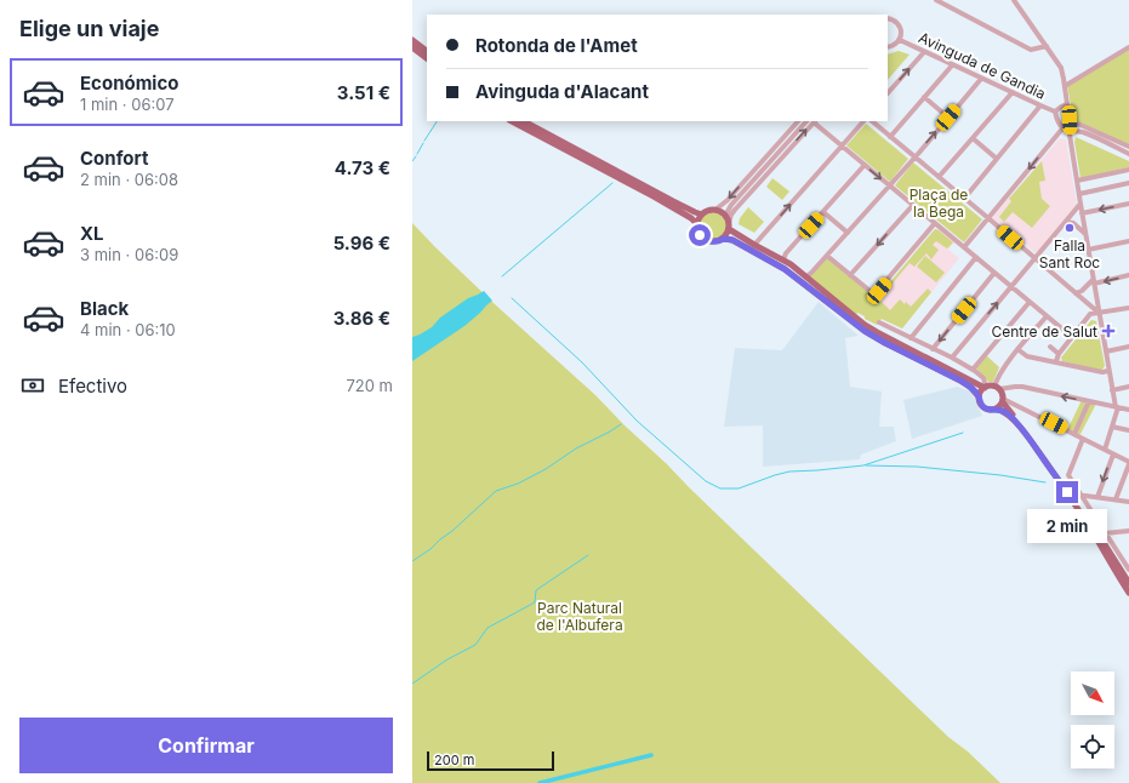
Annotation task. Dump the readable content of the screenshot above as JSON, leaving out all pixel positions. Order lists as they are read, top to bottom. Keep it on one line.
{"streets":{"street":["Avinguda de Gandia"]},"parks":["Plaça de la Bega","Parc Natural de l'Albufera"],"places":{"other":["Falla Sant Roc"],"health":["Centre de Salut"]},"scale_bar":"200 m","north":"bottom right","page":{"heading":"Elige un viaje","banner":["Rotonda de l'Amet","Avinguda d'Alacant"],"list":[{"name":"Económico","note":"1 min · 06:07","value":"3.51 €"},{"name":"Confort","note":"2 min · 06:08","value":"4.73 €"},{"name":"XL","note":"3 min · 06:09","value":"5.96 €"},{"name":"Black","note":"4 min · 06:10","value":"3.86 €"}],"pay":["Efectivo","720 m"],"bubble":"2 min","buttons":"Confirmar","scale":"200 m"}}
